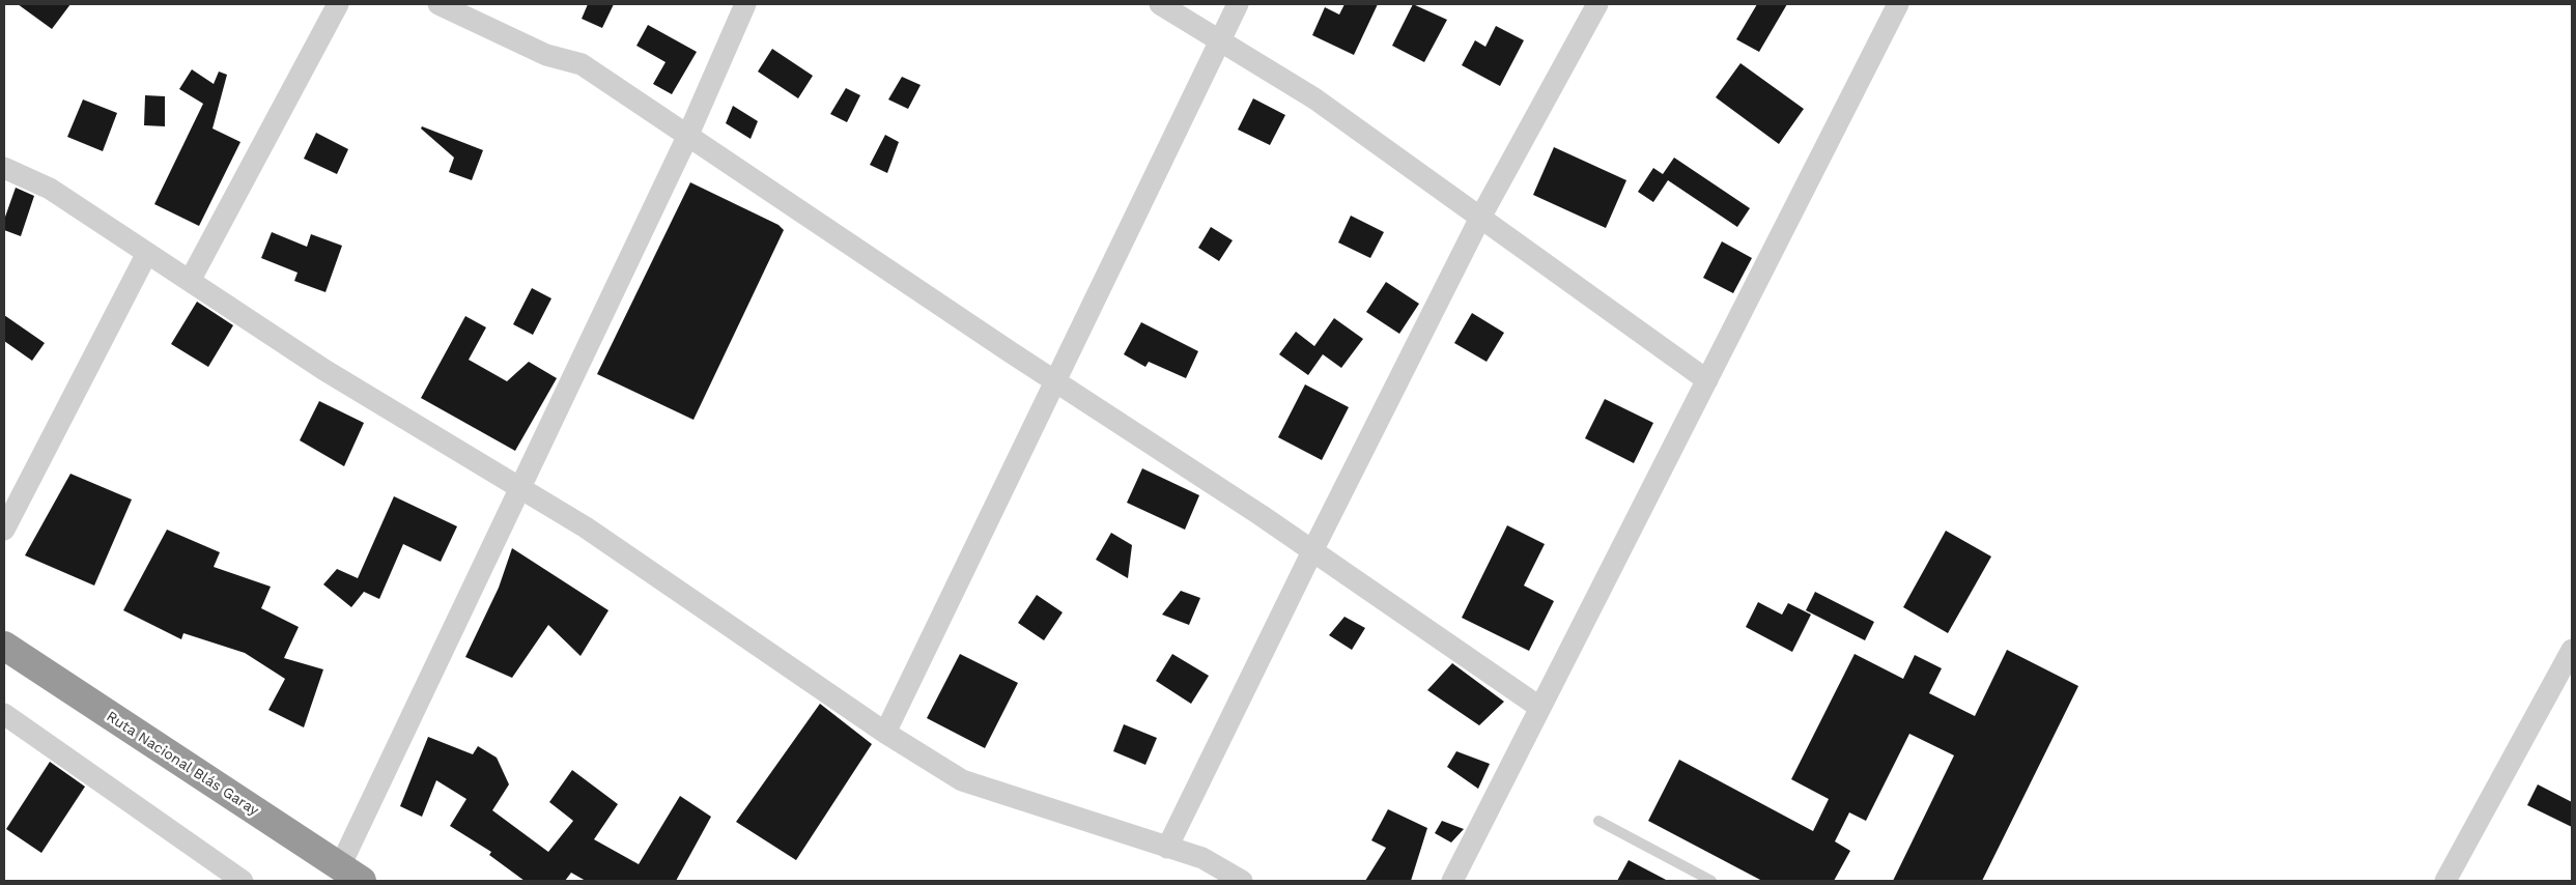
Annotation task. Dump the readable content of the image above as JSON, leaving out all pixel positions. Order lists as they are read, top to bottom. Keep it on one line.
{"streets":{"highway":["Ruta Nacional Blás Garay"]}}
